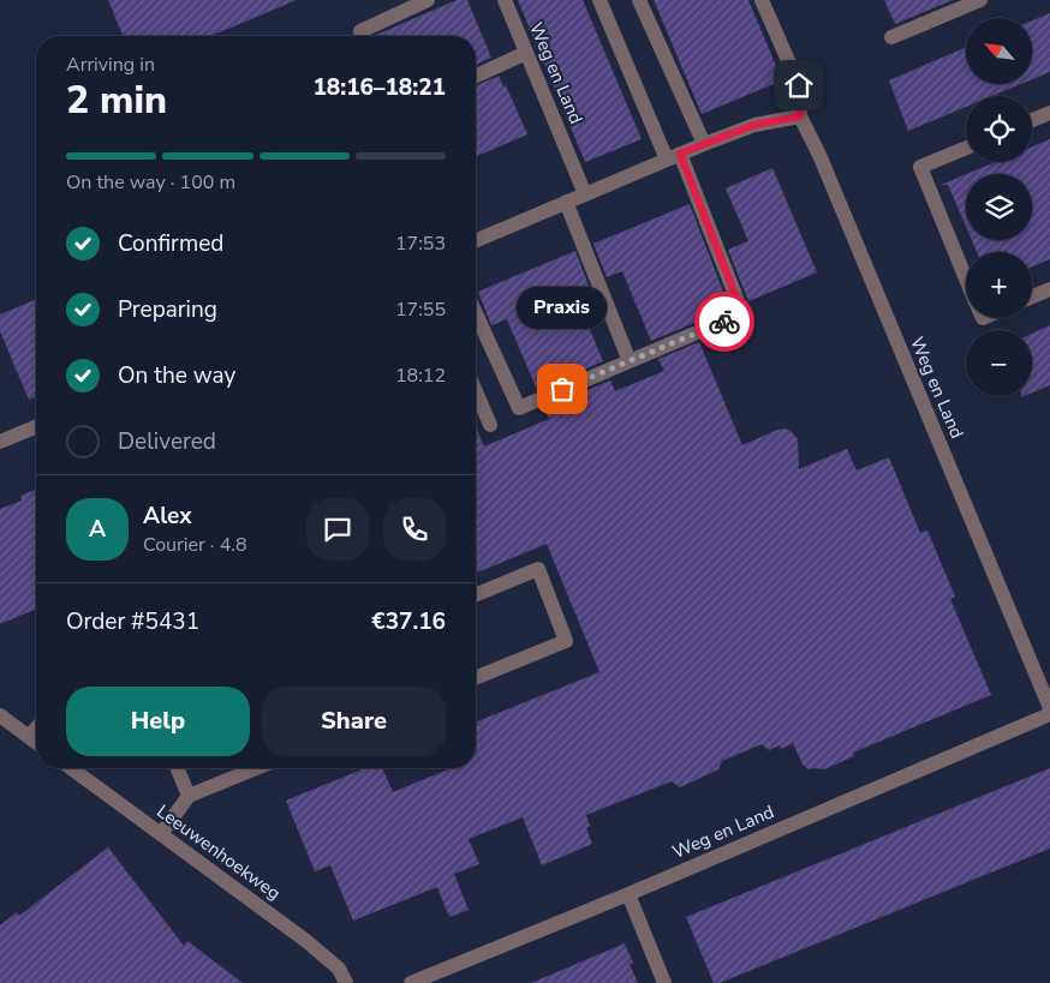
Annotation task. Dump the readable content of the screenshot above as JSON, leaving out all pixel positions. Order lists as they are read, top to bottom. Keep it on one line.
{"streets":{"street":["Weg en Land","Leeuwenhoekweg"]},"places":["Praxis"],"north":"top left","page":{"map_buttons":["+","−"],"heading":["2 min","Arriving in","18:16–18:21"],"panel":["Alex","Courier · 4.8","Order #5431","€37.16"],"bar":"On the way · 100 m","list":[["Confirmed","17:53"],["Preparing","17:55"],["On the way","18:12"],"Delivered"],"bubble":"Praxis","round":"A","buttons":["Help","Share"]}}
